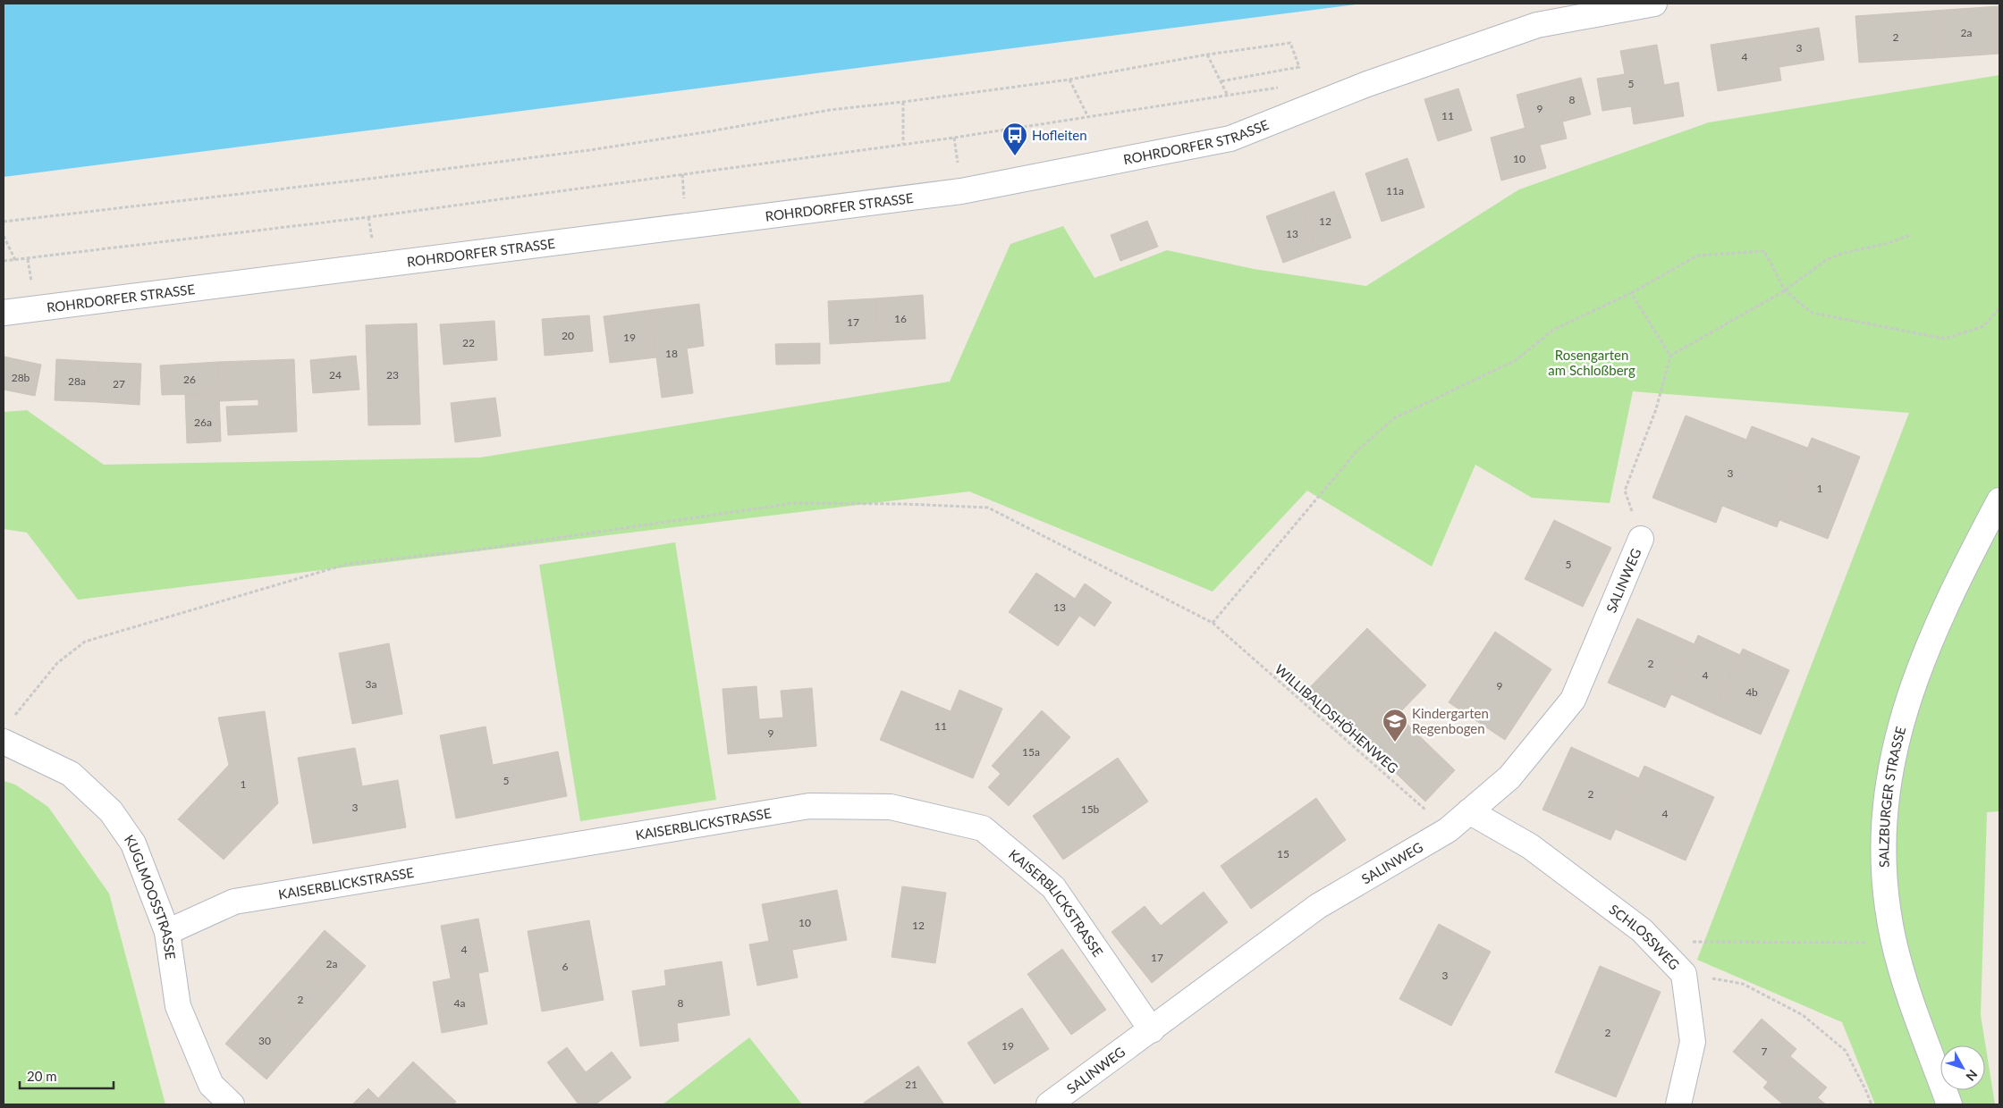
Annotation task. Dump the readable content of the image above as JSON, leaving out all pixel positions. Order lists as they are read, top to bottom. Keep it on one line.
{"streets":{"street":["ROHRDORFER STRASSE","SALINWEG","SALZBURGER STRASSE","KAISERBLICKSTRASSE","KUGLMOOSSTRASSE","SCHLOSSWEG"],"path":["WILLIBALDSHÖHENWEG"]},"crossings":[["SALINWEG","WILLIBALDSHÖHENWEG"],["SALINWEG","KAISERBLICKSTRASSE"],["SALINWEG","SCHLOSSWEG"],["KAISERBLICKSTRASSE","KUGLMOOSSTRASSE"]],"parks":["Rosengarten am Schloßberg"],"places":{"bus stop":["Hofleiten"],"school or university":["Kindergarten Regenbogen"]},"house_numbers":["2a","2","3","4","5","8","9","11","10","11a","12","13","16","17","20","19","22","18","24","23","28b","26","28a","27","26a","3","1","5","13","2","4","3a","9","4b","11","9","15a","5","1","2","3","15b","4","15","10","12","4","17","2a","6","3","2","4a","8","2","30","19","7","21"],"scale_bar":"20 m","north":"bottom right"}
